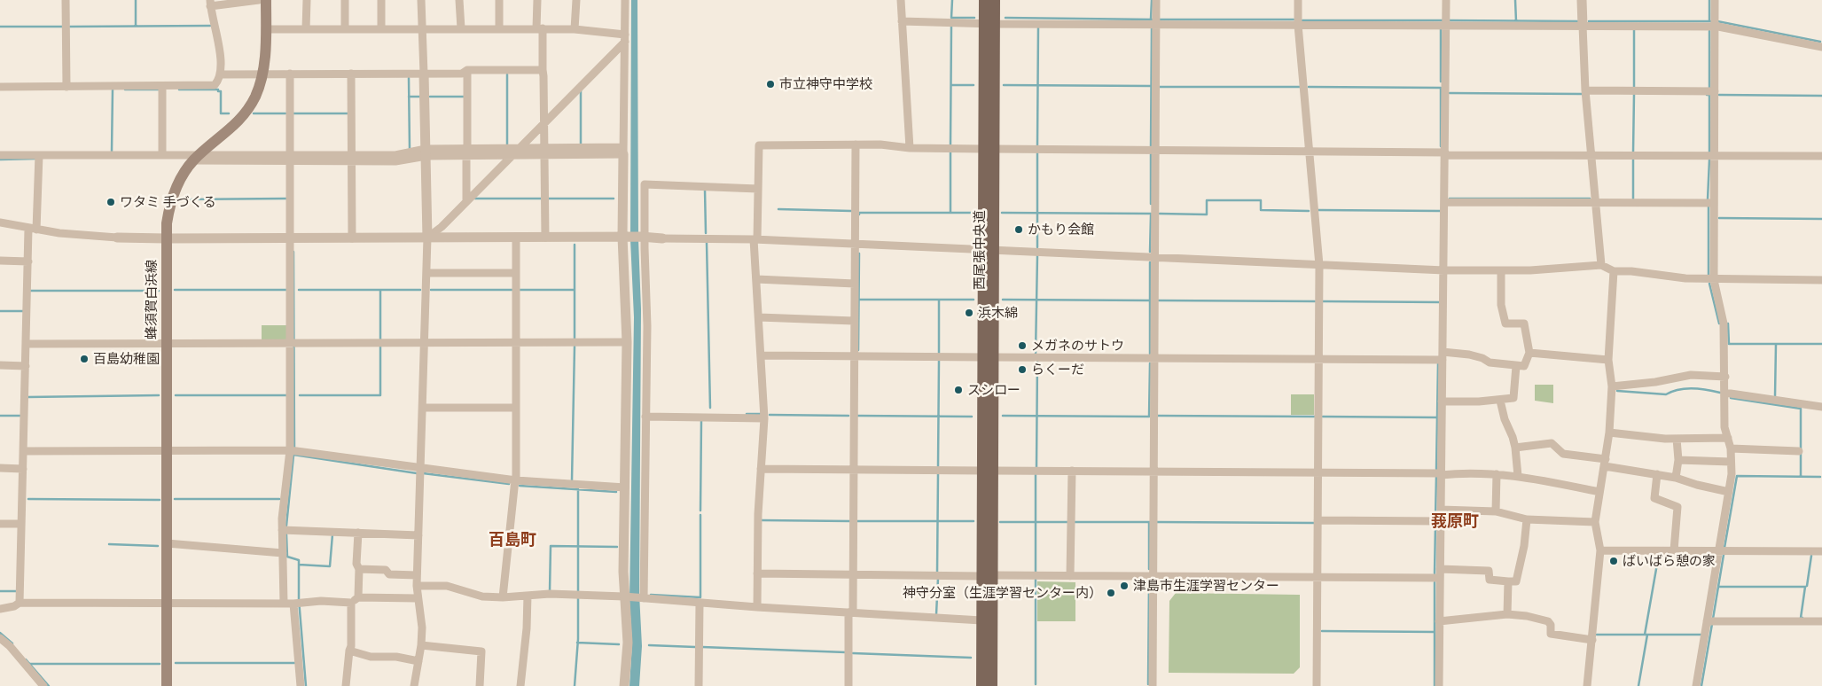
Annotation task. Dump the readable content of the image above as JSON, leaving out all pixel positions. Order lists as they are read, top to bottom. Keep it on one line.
{"streets":{"main road":["西尾張中央道","蜂須賀白浜線"]},"districts":["莪原町","百島町"],"places":["市立神守中学校","ワタミ 手づくる","かもり会館","浜木綿","メガネのサトウ","百島幼稚園","らくーだ","スシロー","ばいばら憩の家","津島市生涯学習センター","神守分室（生涯学習センター内）"]}
